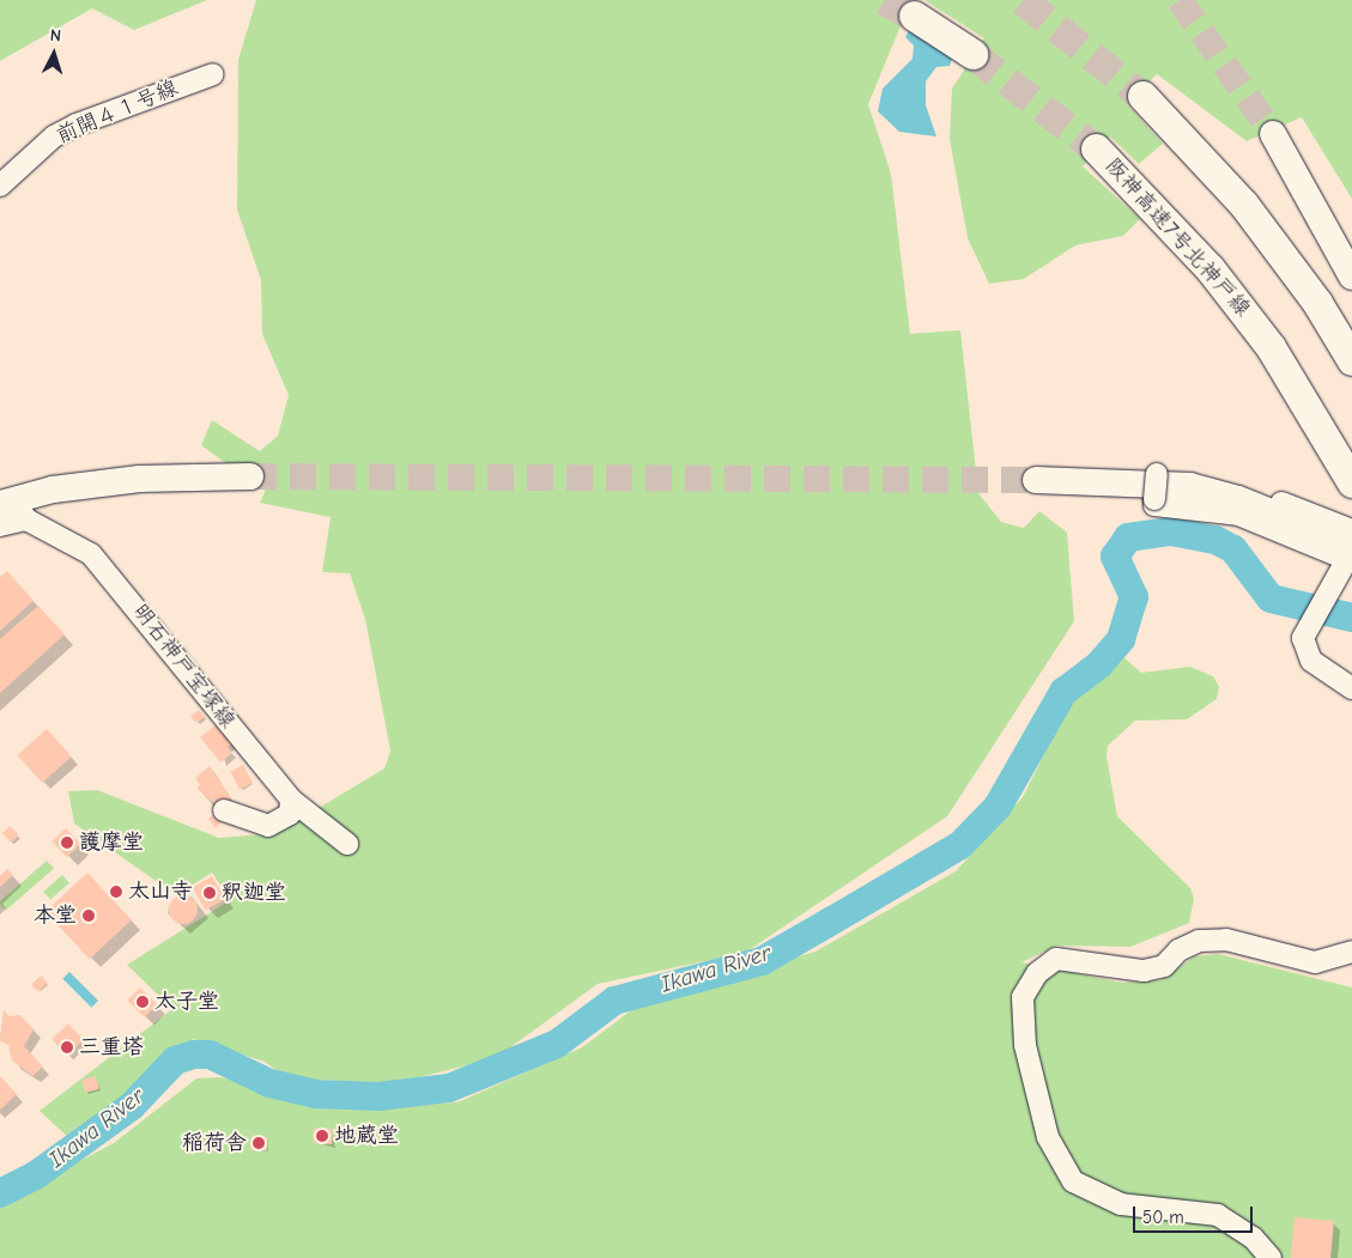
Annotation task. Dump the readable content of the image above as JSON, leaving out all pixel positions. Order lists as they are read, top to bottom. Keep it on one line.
{"streets":{"highway":["阪神高速7号北神戸線"],"street":["前開４１号線","明石神戸宝塚線"]},"water":["Ikawa River"],"places":["護摩堂","太山寺","釈迦堂","本堂","太子堂","三重塔","地蔵堂","稲荷舎"],"scale_bar":"50 m","north":"top"}
